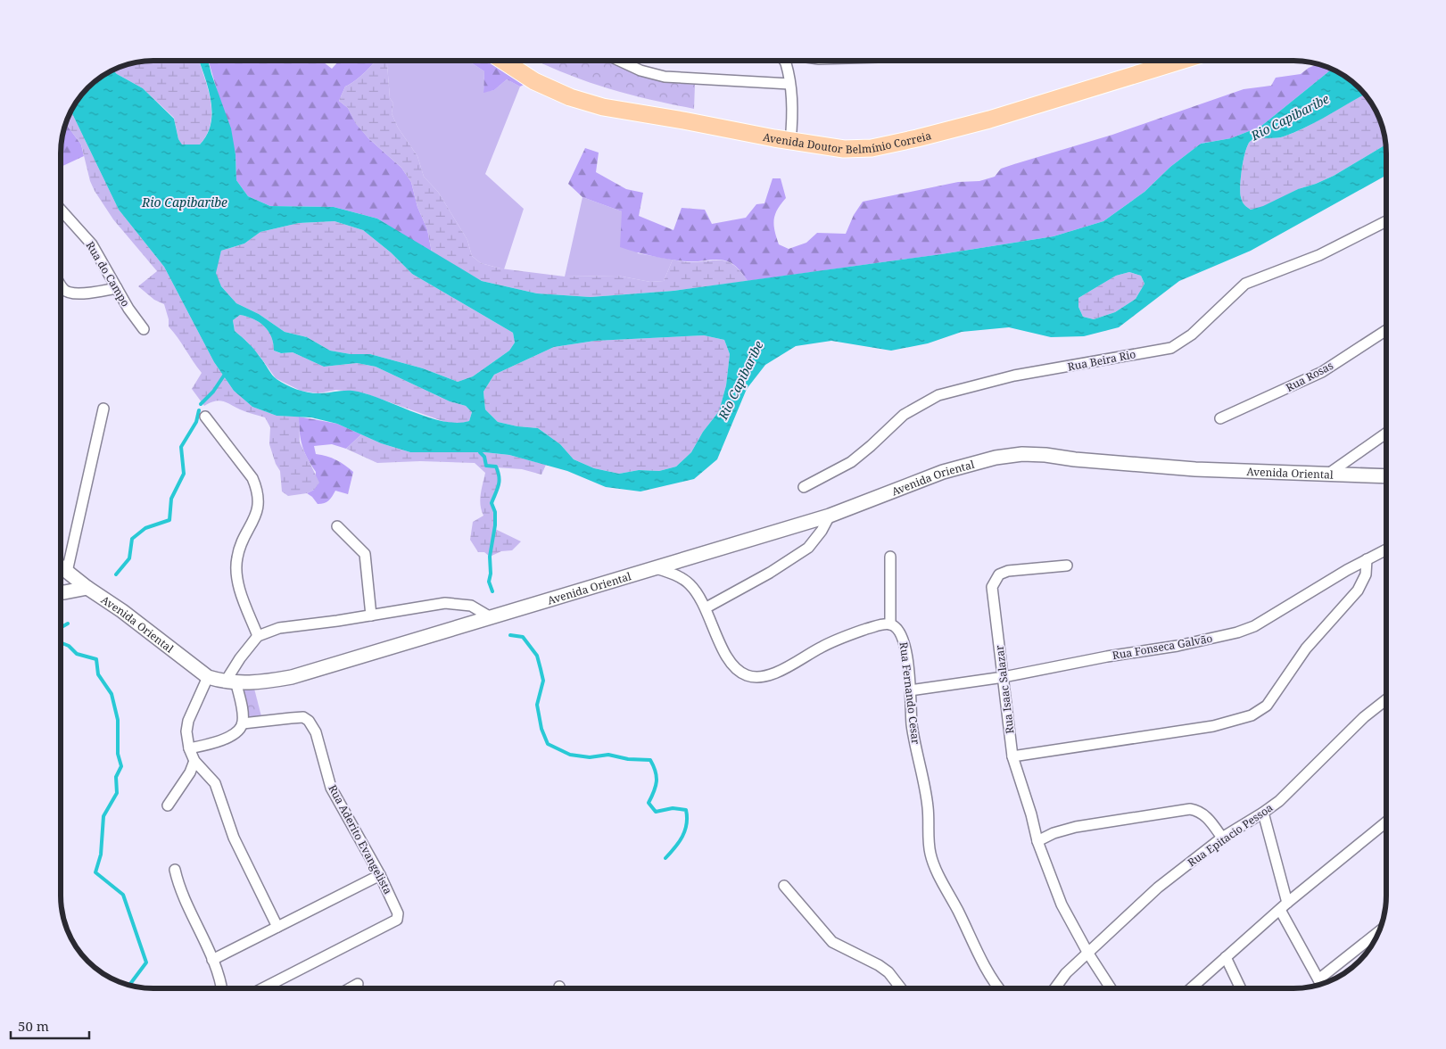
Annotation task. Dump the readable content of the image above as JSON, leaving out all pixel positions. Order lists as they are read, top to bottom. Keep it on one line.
{"streets":{"main road":["Avenida Doutor Belmínio Correia"],"street":["Rua do Campo","Rua Beira Rio","Rua Rosas","Avenida Oriental","Rua Fonseca Galvão","Rua Isaac Salazar","Rua Fernando Cesar","Rua Epitacio Pessoa","Rua Aderito Evangelista"]},"crossings":[["Rua Fonseca Galvão","Rua Isaac Salazar"],["Rua Fonseca Galvão","Rua Fernando Cesar"],["Rua Isaac Salazar","Rua Epitacio Pessoa"]],"water":["Rio Capibaribe"],"scale_bar":"50 m"}
